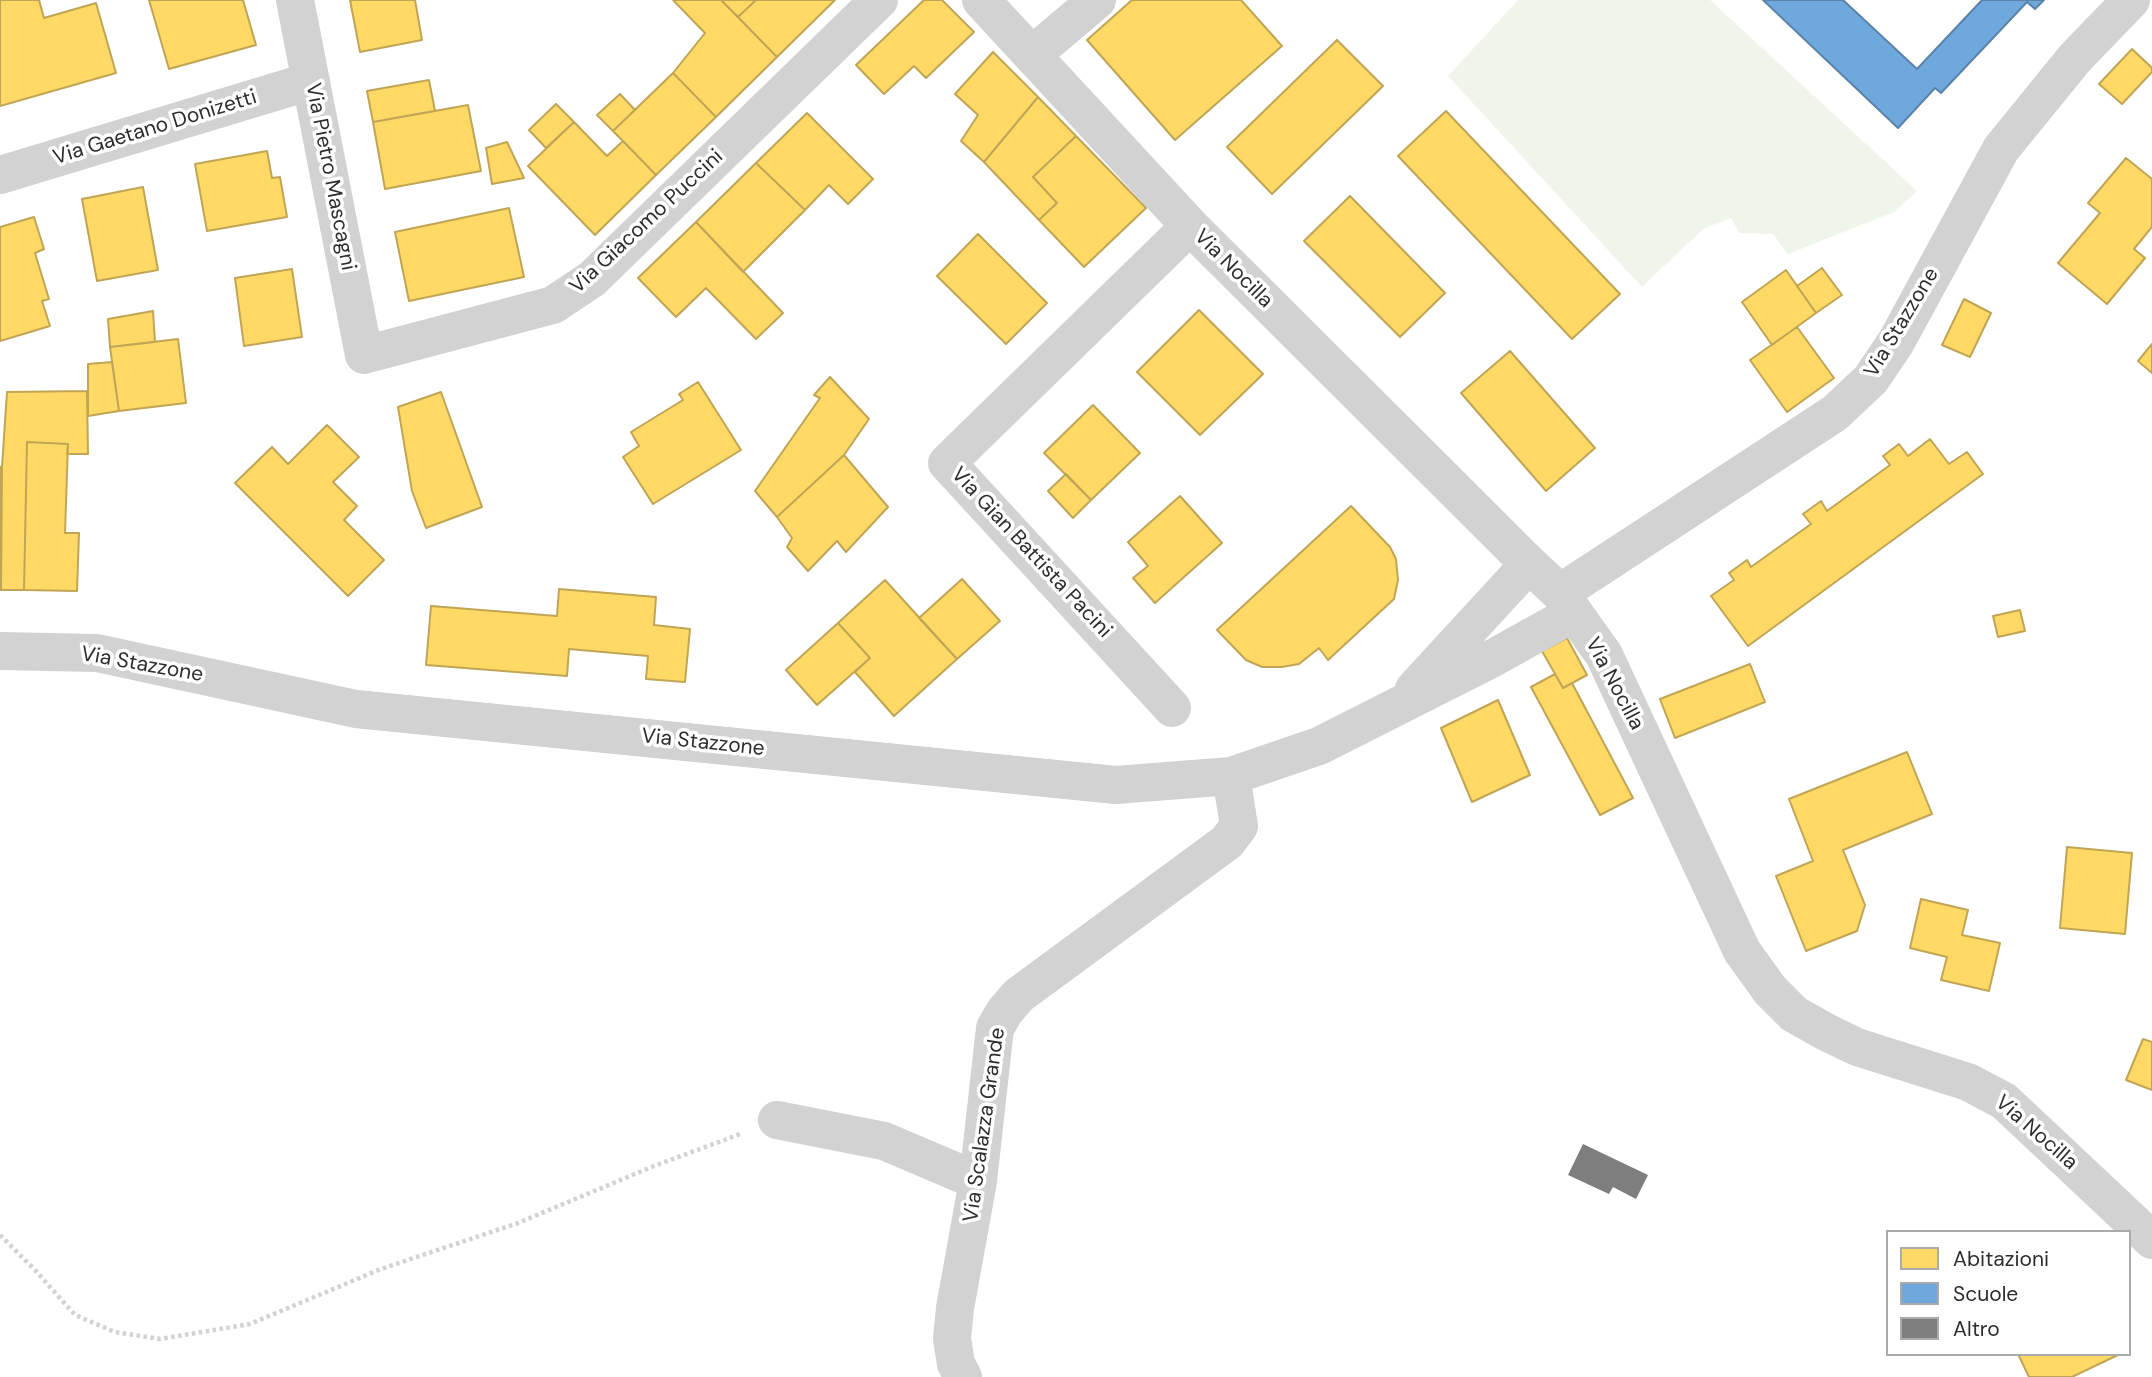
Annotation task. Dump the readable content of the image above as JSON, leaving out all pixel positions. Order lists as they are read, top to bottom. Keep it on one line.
{"streets":{"street":["Via Gaetano Donizetti","Via Pietro Mascagni","Via Giacomo Puccini","Via Nocilla","Via Stazzone","Via Gian Battista Pacini","Via Scalazza Grande"]},"crossings":[["Via Gaetano Donizetti","Via Pietro Mascagni"],["Via Pietro Mascagni","Via Giacomo Puccini"],["Via Nocilla","Via Stazzone"],["Via Nocilla","Via Gian Battista Pacini"],["Via Stazzone","Via Scalazza Grande"]],"legend":["Abitazioni","Scuole","Altro"]}
